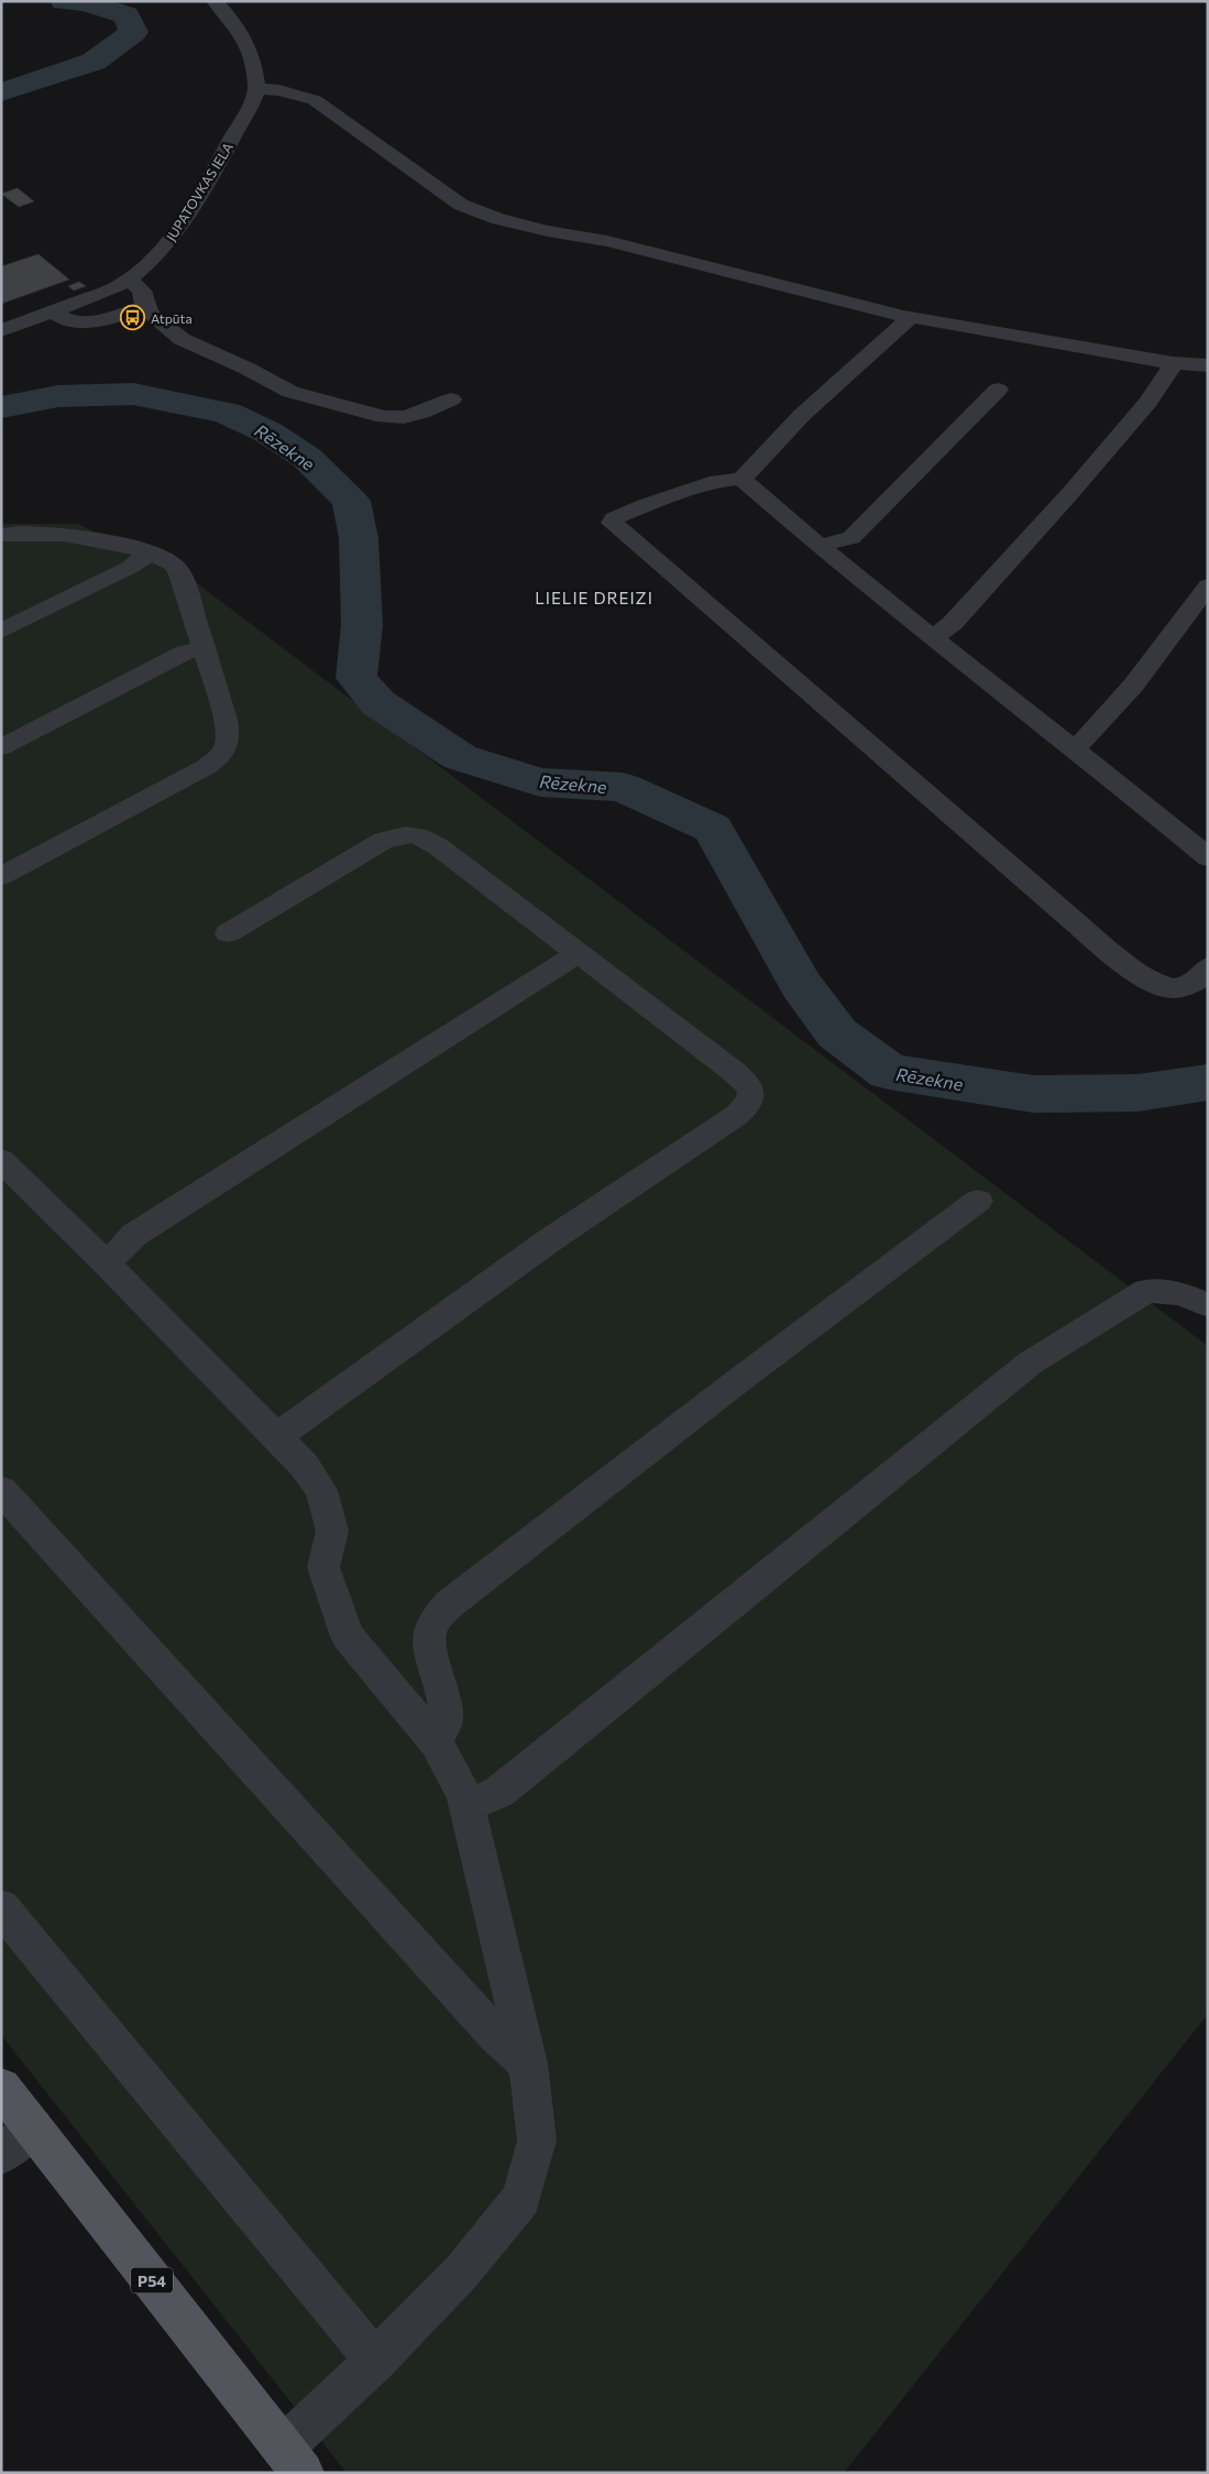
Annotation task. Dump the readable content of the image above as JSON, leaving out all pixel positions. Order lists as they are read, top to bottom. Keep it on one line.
{"streets":{"main road":["P54"],"street":["JUPATOVKAS IELA"]},"districts":["LIELIE DREIZI"],"water":["Rēzekne"],"places":{"bus stop":["Atpūta"]}}
